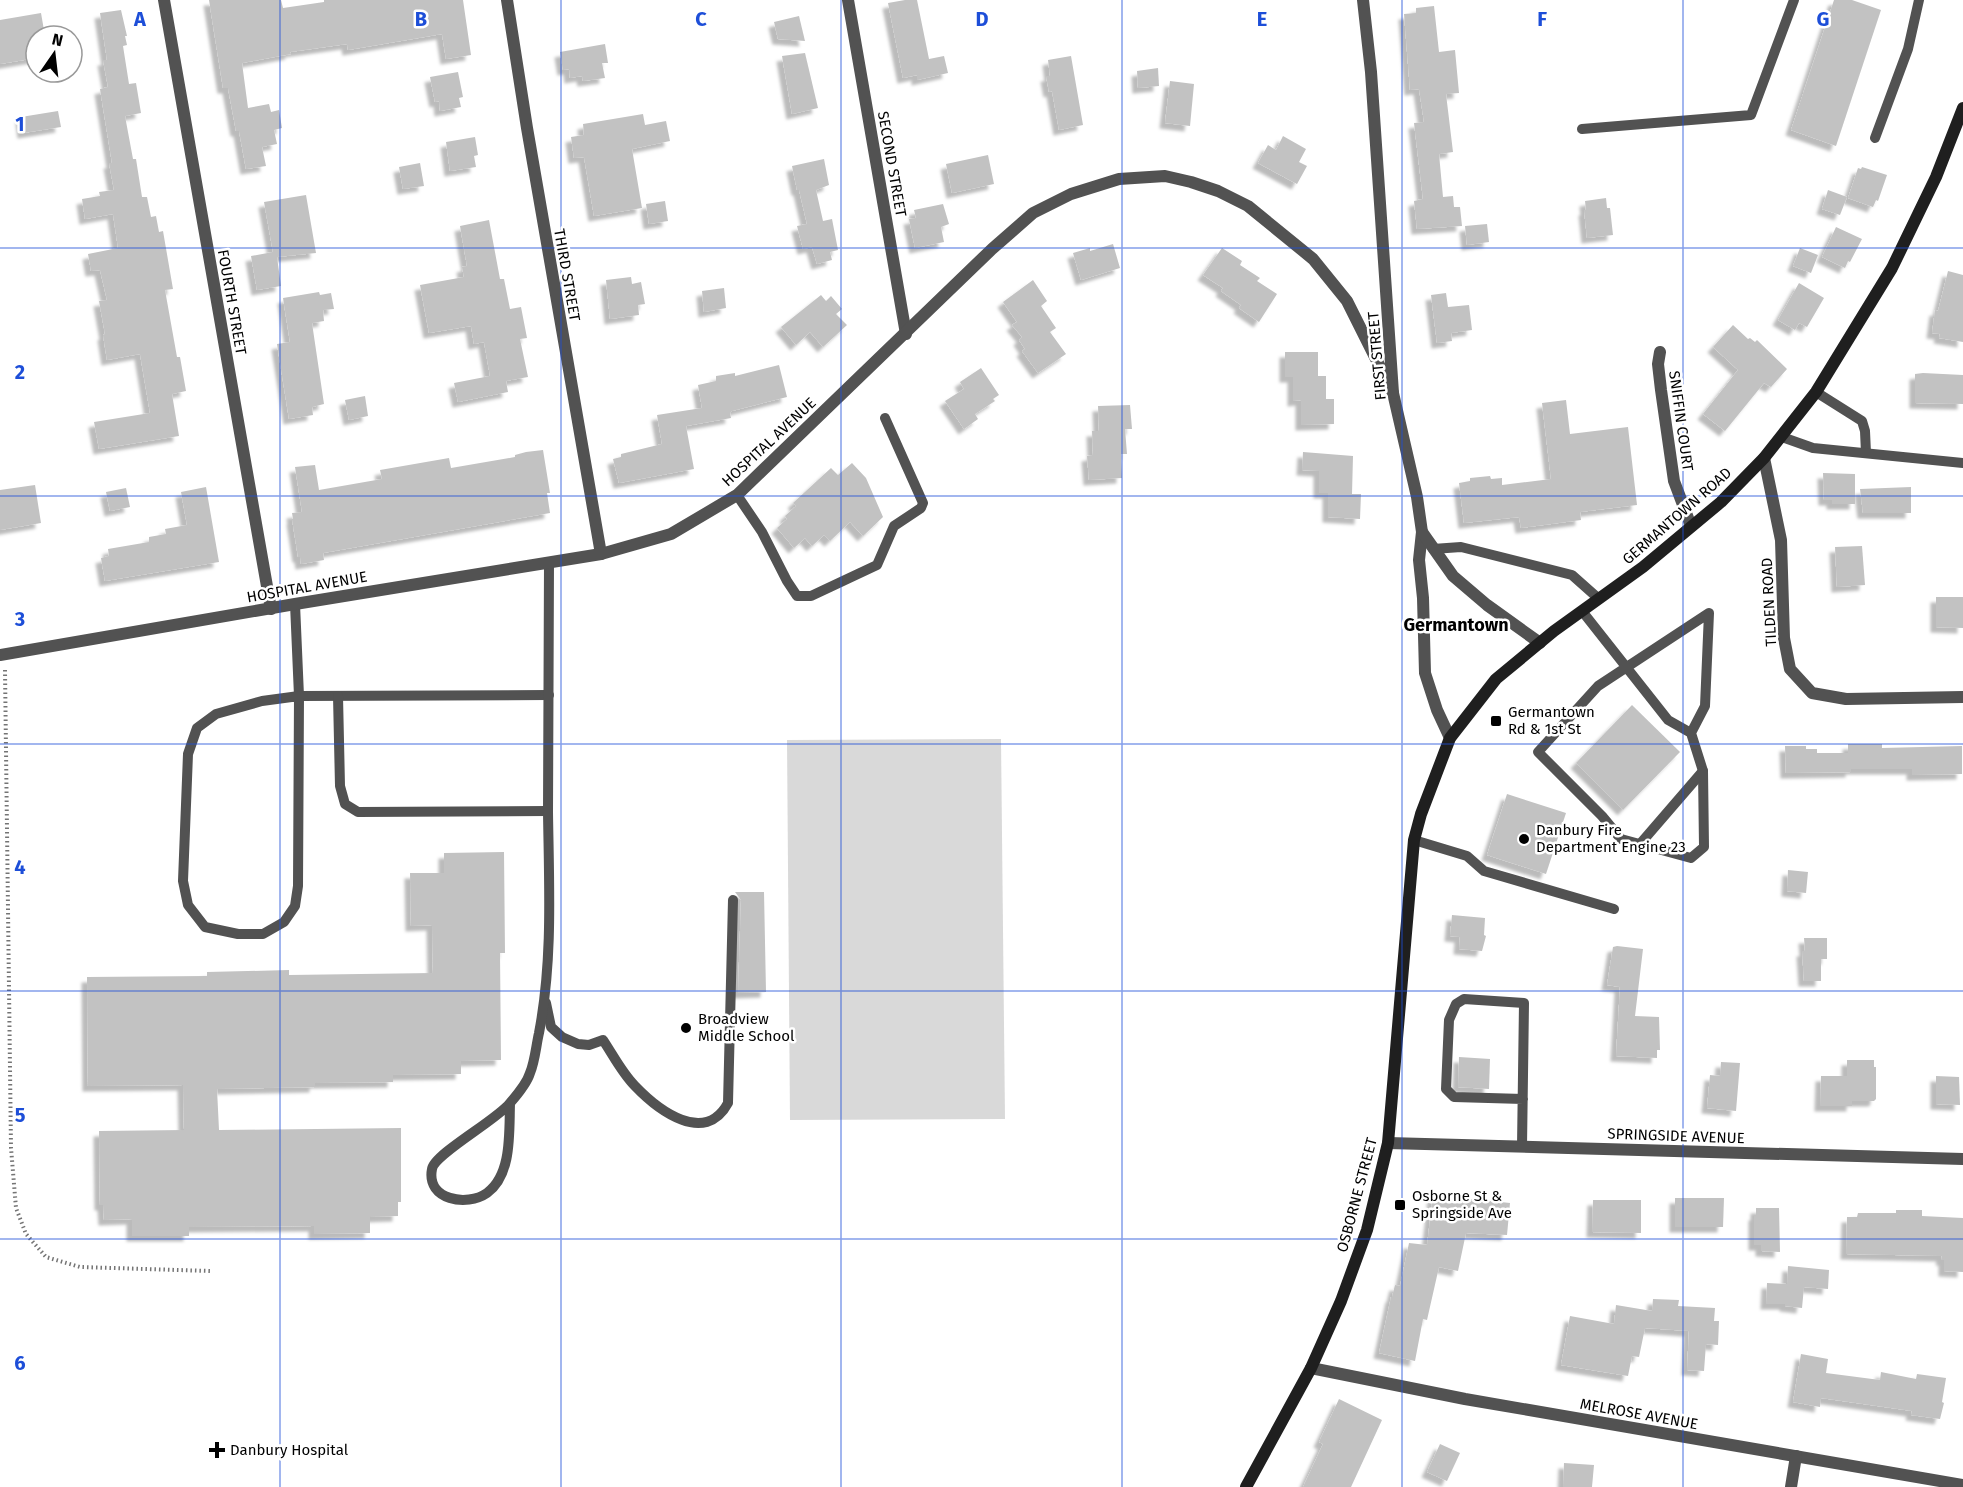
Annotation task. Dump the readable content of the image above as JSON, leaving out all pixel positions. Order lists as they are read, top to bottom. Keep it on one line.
{"streets":{"main road":["GERMANTOWN ROAD","OSBORNE STREET"],"street":["SECOND STREET","THIRD STREET","FOURTH STREET","FIRST STREET","SNIFFIN COURT","HOSPITAL AVENUE","TILDEN ROAD","SPRINGSIDE AVENUE","MELROSE AVENUE"]},"crossings":[["SECOND STREET","HOSPITAL AVENUE"],["THIRD STREET","HOSPITAL AVENUE"],["FOURTH STREET","HOSPITAL AVENUE"],["FIRST STREET","HOSPITAL AVENUE"],["FIRST STREET","GERMANTOWN ROAD"],["SNIFFIN COURT","GERMANTOWN ROAD"],["GERMANTOWN ROAD","TILDEN ROAD"],["GERMANTOWN ROAD","OSBORNE STREET"],["SPRINGSIDE AVENUE","OSBORNE STREET"],["OSBORNE STREET","MELROSE AVENUE"]],"districts":["Germantown"],"places":{"transit":["Germantown Rd & 1st St","Osborne St & Springside Ave"],"other":["Danbury Fire Department Engine 23","Broadview Middle School"],"health":["Danbury Hospital"]},"north":"top","grid":{"columns":["A","B","C","D","E","F","G"],"rows":["1","2","3","4","5","6"]}}
